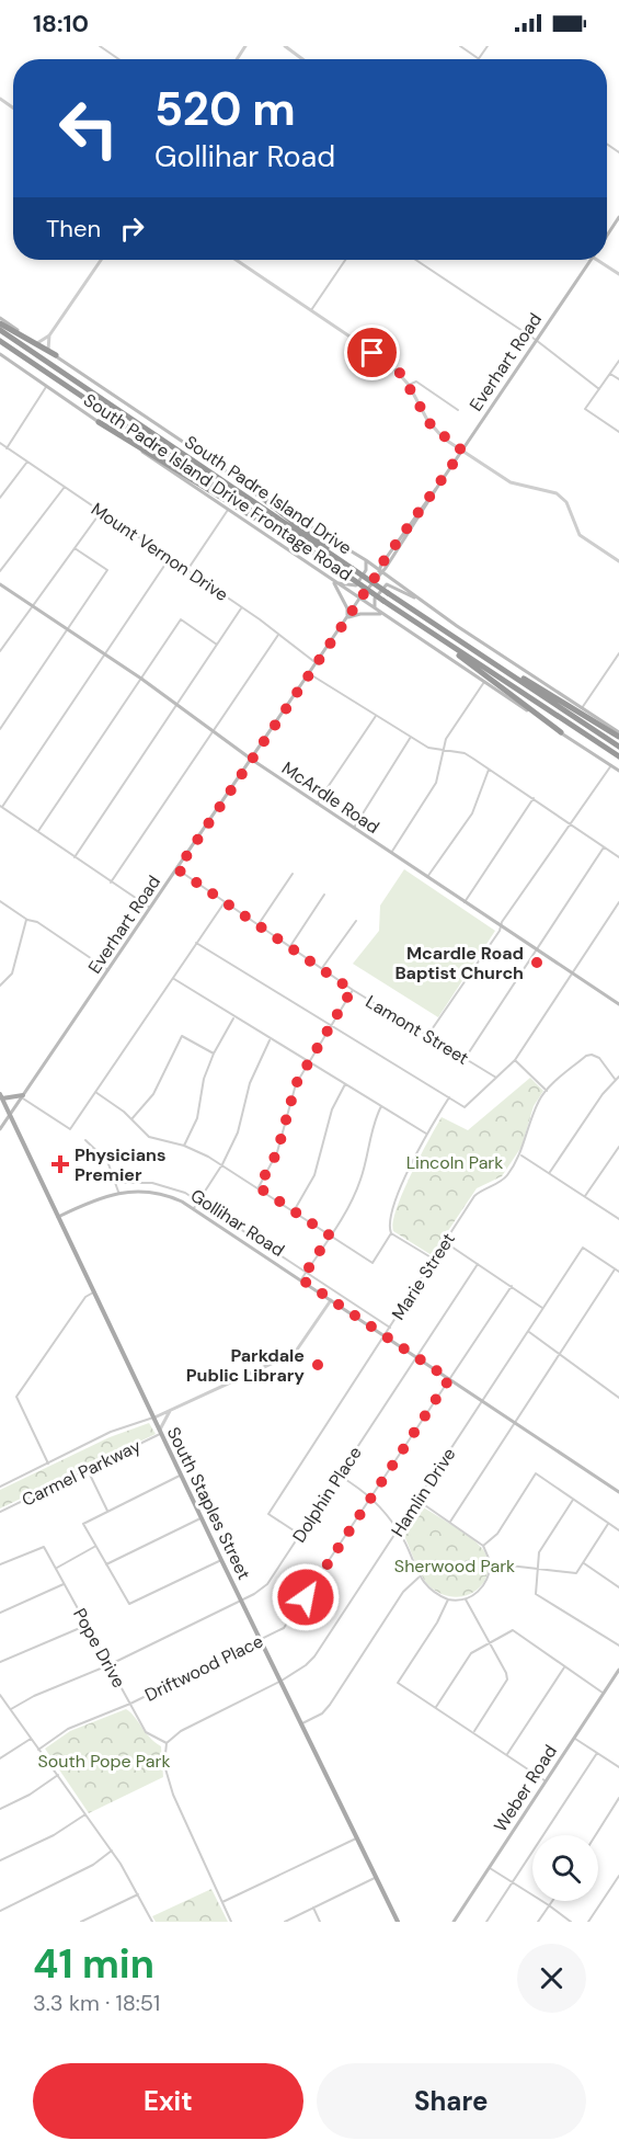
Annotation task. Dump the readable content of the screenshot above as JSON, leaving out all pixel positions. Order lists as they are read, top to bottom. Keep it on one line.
{"streets":{"highway":["South Padre Island Drive"],"main road":["Everhart Road","South Padre Island Drive Frontage Road","McArdle Road","Gollihar Road","South Staples Street","Weber Road"],"street":["Mount Vernon Drive","Lamont Street","Marie Street","Carmel Parkway","Hamlin Drive","Dolphin Place","Pope Drive","Driftwood Place"]},"crossings":[["Everhart Road","South Padre Island Drive Frontage Road"],["Everhart Road","Mount Vernon Drive"],["Everhart Road","McArdle Road"],["Everhart Road","Lamont Street"],["Everhart Road","South Staples Street"],["Gollihar Road","Marie Street"],["Gollihar Road","Carmel Parkway"],["Gollihar Road","Hamlin Drive"],["Gollihar Road","Dolphin Place"],["Gollihar Road","South Staples Street"],["Gollihar Road","Driftwood Place"],["Marie Street","Dolphin Place"],["Carmel Parkway","South Staples Street"],["Hamlin Drive","South Staples Street"],["Hamlin Drive","Pope Drive"],["Dolphin Place","South Staples Street"],["Dolphin Place","Pope Drive"],["South Staples Street","Driftwood Place"],["Pope Drive","Driftwood Place"]],"parks":["Lincoln Park","Sherwood Park","South Pope Park"],"places":{"other":["Mcardle Road Baptist Church","Parkdale Public Library"],"health":["Physicians Premier"]},"page":{"status":"18:10","turn":["520 m","Gollihar Road"],"then":"Then","heading":["41 min","3.3 km · 18:51"],"buttons":["Exit","Share"]}}
